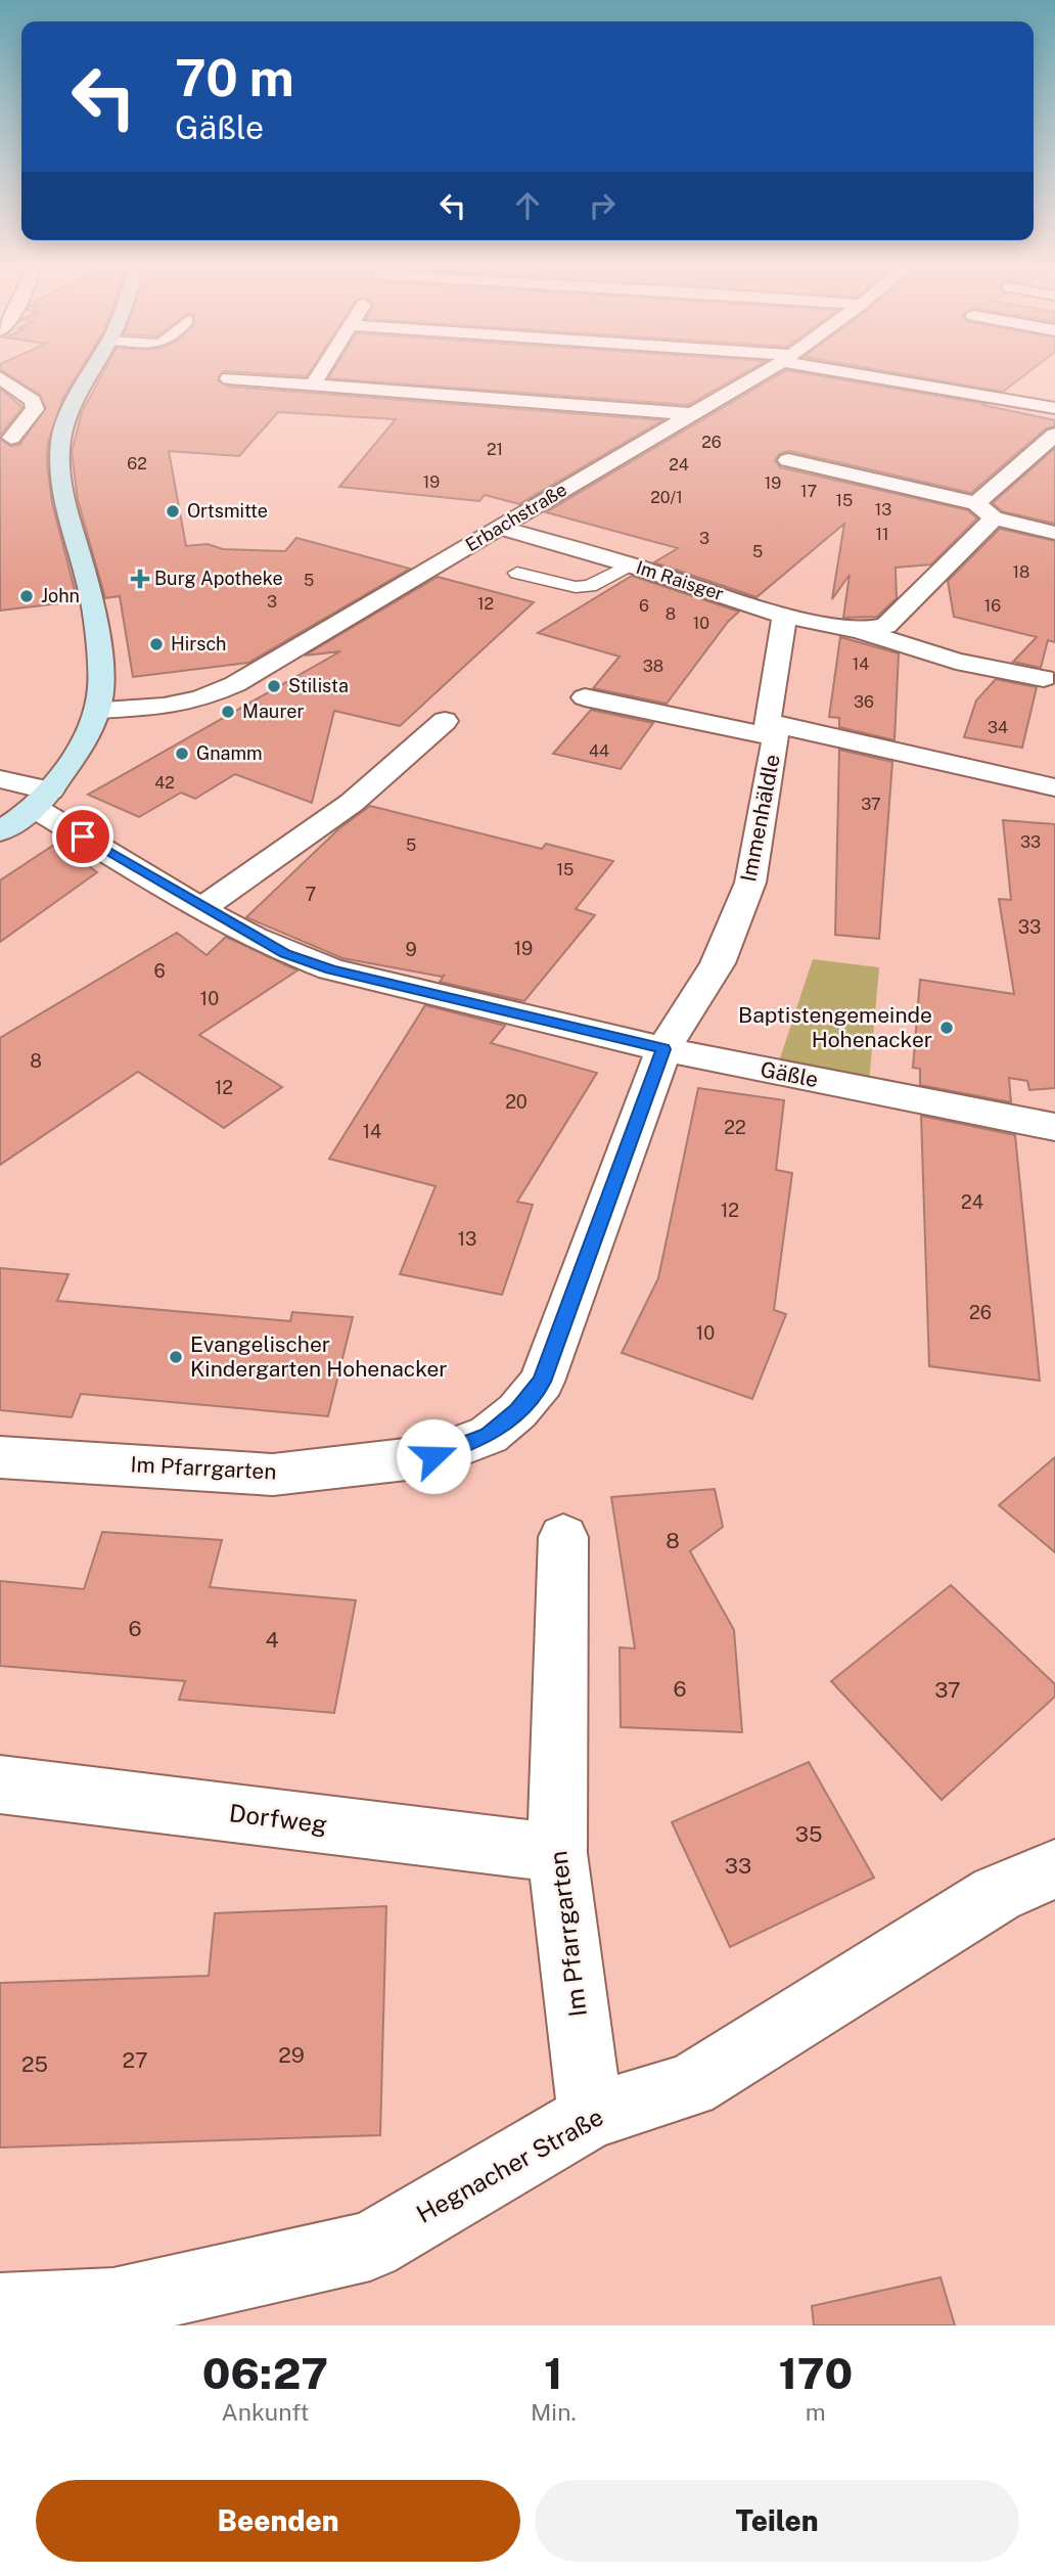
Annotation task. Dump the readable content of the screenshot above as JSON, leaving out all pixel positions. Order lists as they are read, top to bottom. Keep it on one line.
{"streets":{"street":["Erbachstraße","Im Raisger","Immenhäldle","Gäßle","Im Pfarrgarten","Dorfweg","Hegnacher Straße"]},"crossings":[["Erbachstraße","Im Raisger"],["Im Raisger","Immenhäldle"],["Immenhäldle","Gäßle"],["Immenhäldle","Im Pfarrgarten"],["Gäßle","Im Pfarrgarten"],["Im Pfarrgarten","Dorfweg"],["Im Pfarrgarten","Hegnacher Straße"]],"places":{"other":["Ortsmitte","John","Hirsch","Stilista","Maurer","Gnamm","Baptistengemeinde Hohenacker","Evangelischer Kindergarten Hohenacker"],"health":["Burg Apotheke"]},"house_numbers":["26","21","62","24","19","19","17","20/1","15","13","11","3","5","18","5","3","12","6","16","8","10","14","38","36","34","44","42","37","33","5","15","7","33","19","9","6","10","8","12","20","22","14","24","12","13","26","10","8","6","4","6","37","35","33","29","27","25"],"page":{"turn":["70 m","Gäßle"],"eta":["06:27","Ankunft","1","Min.","170","m"],"buttons":["Beenden","Teilen"]}}
